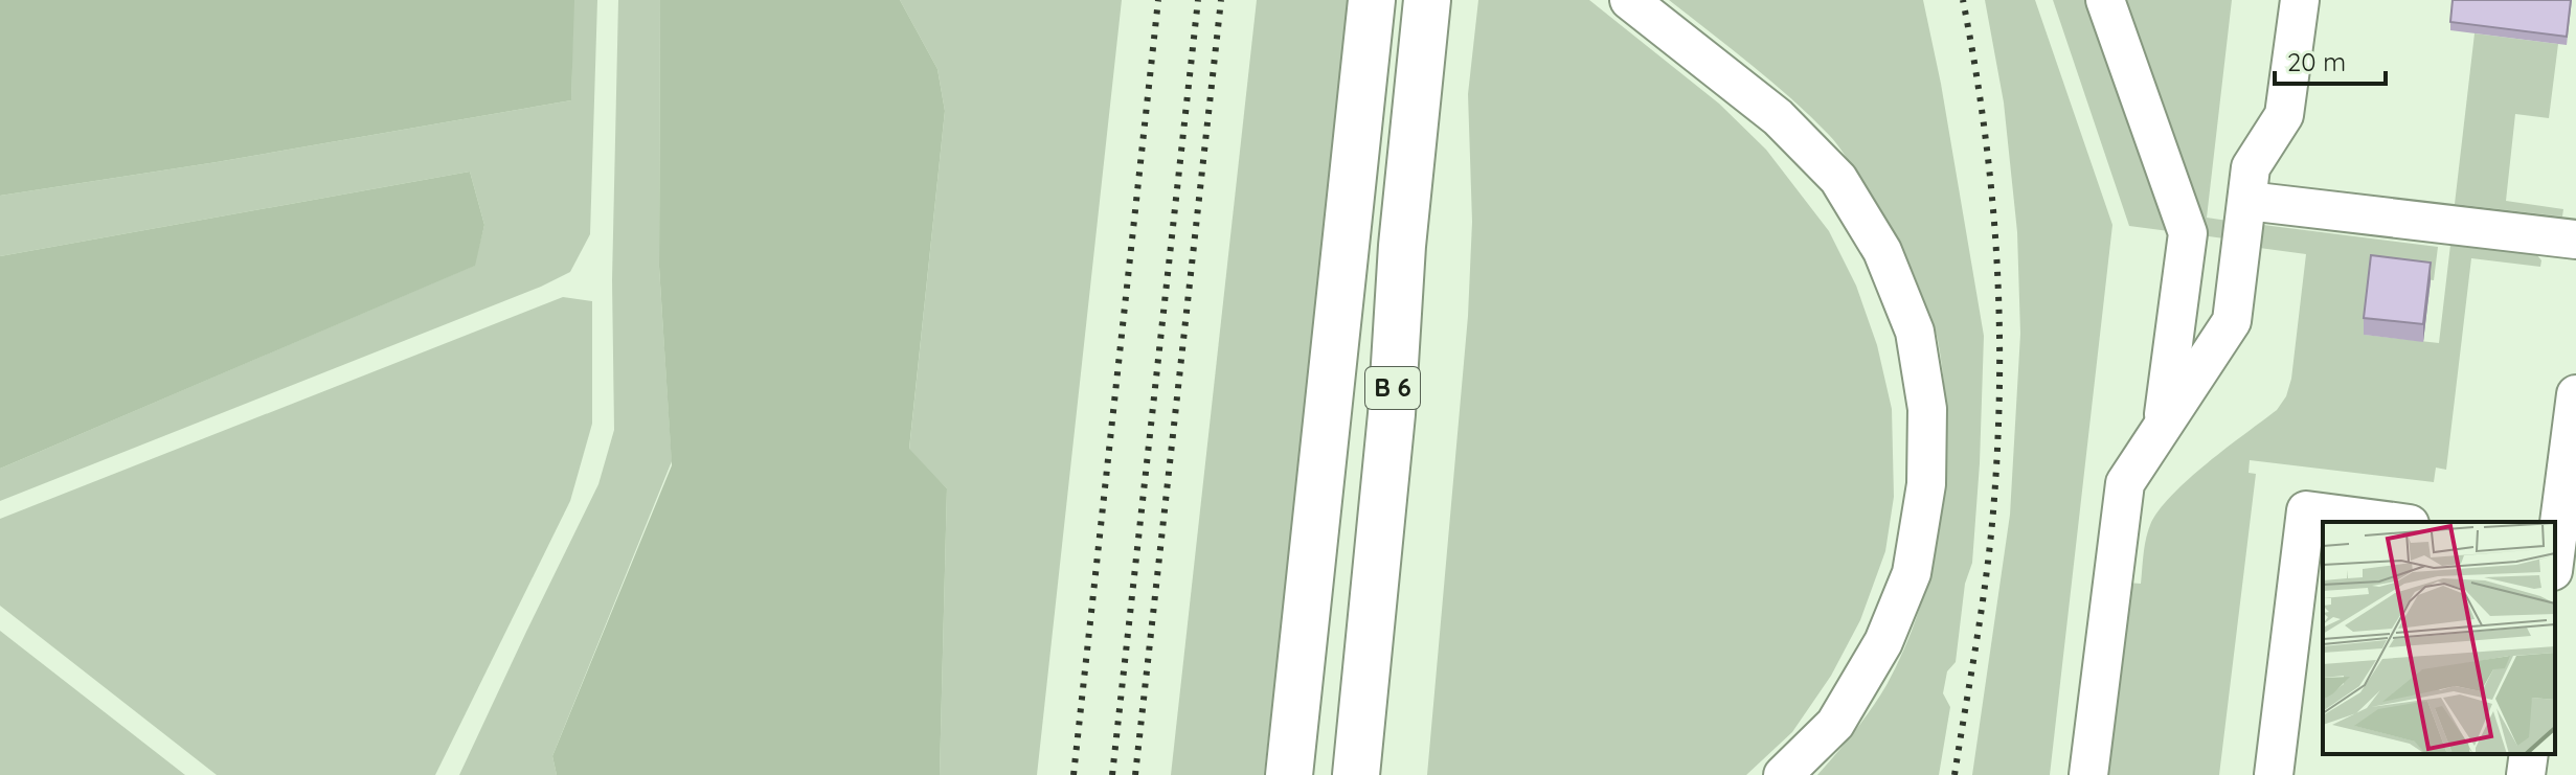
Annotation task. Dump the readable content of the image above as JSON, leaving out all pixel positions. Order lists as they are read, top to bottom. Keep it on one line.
{"streets":{"main road":["B 6"]},"scale_bar":"20 m"}
